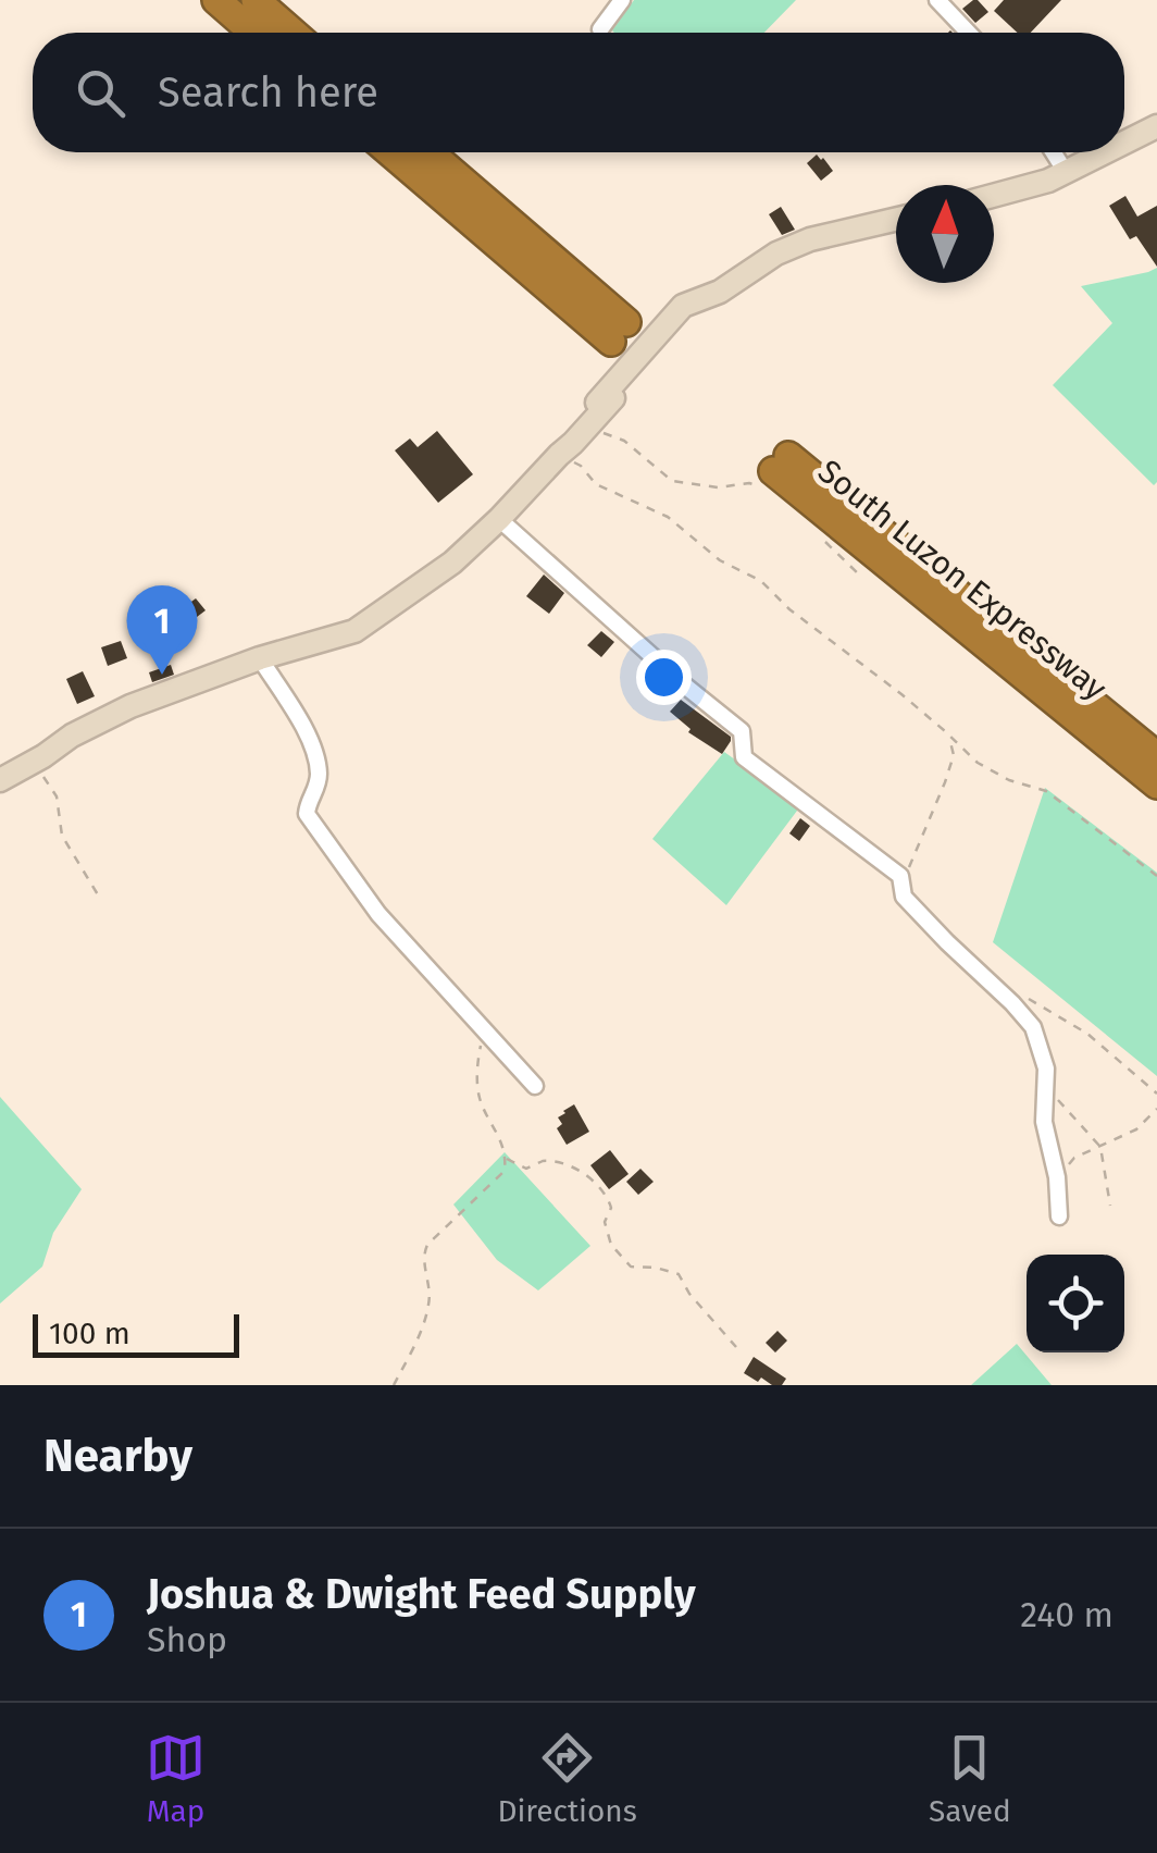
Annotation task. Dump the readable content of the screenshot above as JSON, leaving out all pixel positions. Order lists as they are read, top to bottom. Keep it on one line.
{"streets":{"highway":["South Luzon Expressway"]},"scale_bar":"100 m","north":"top","page":{"search":"Search here","pins":"1","scale":"100 m","heading":"Nearby","list":[{"mark":"1","name":"Joshua & Dwight Feed Supply","note":"Shop","value":"240 m"}],"nav":["Map","Directions","Saved"]}}
